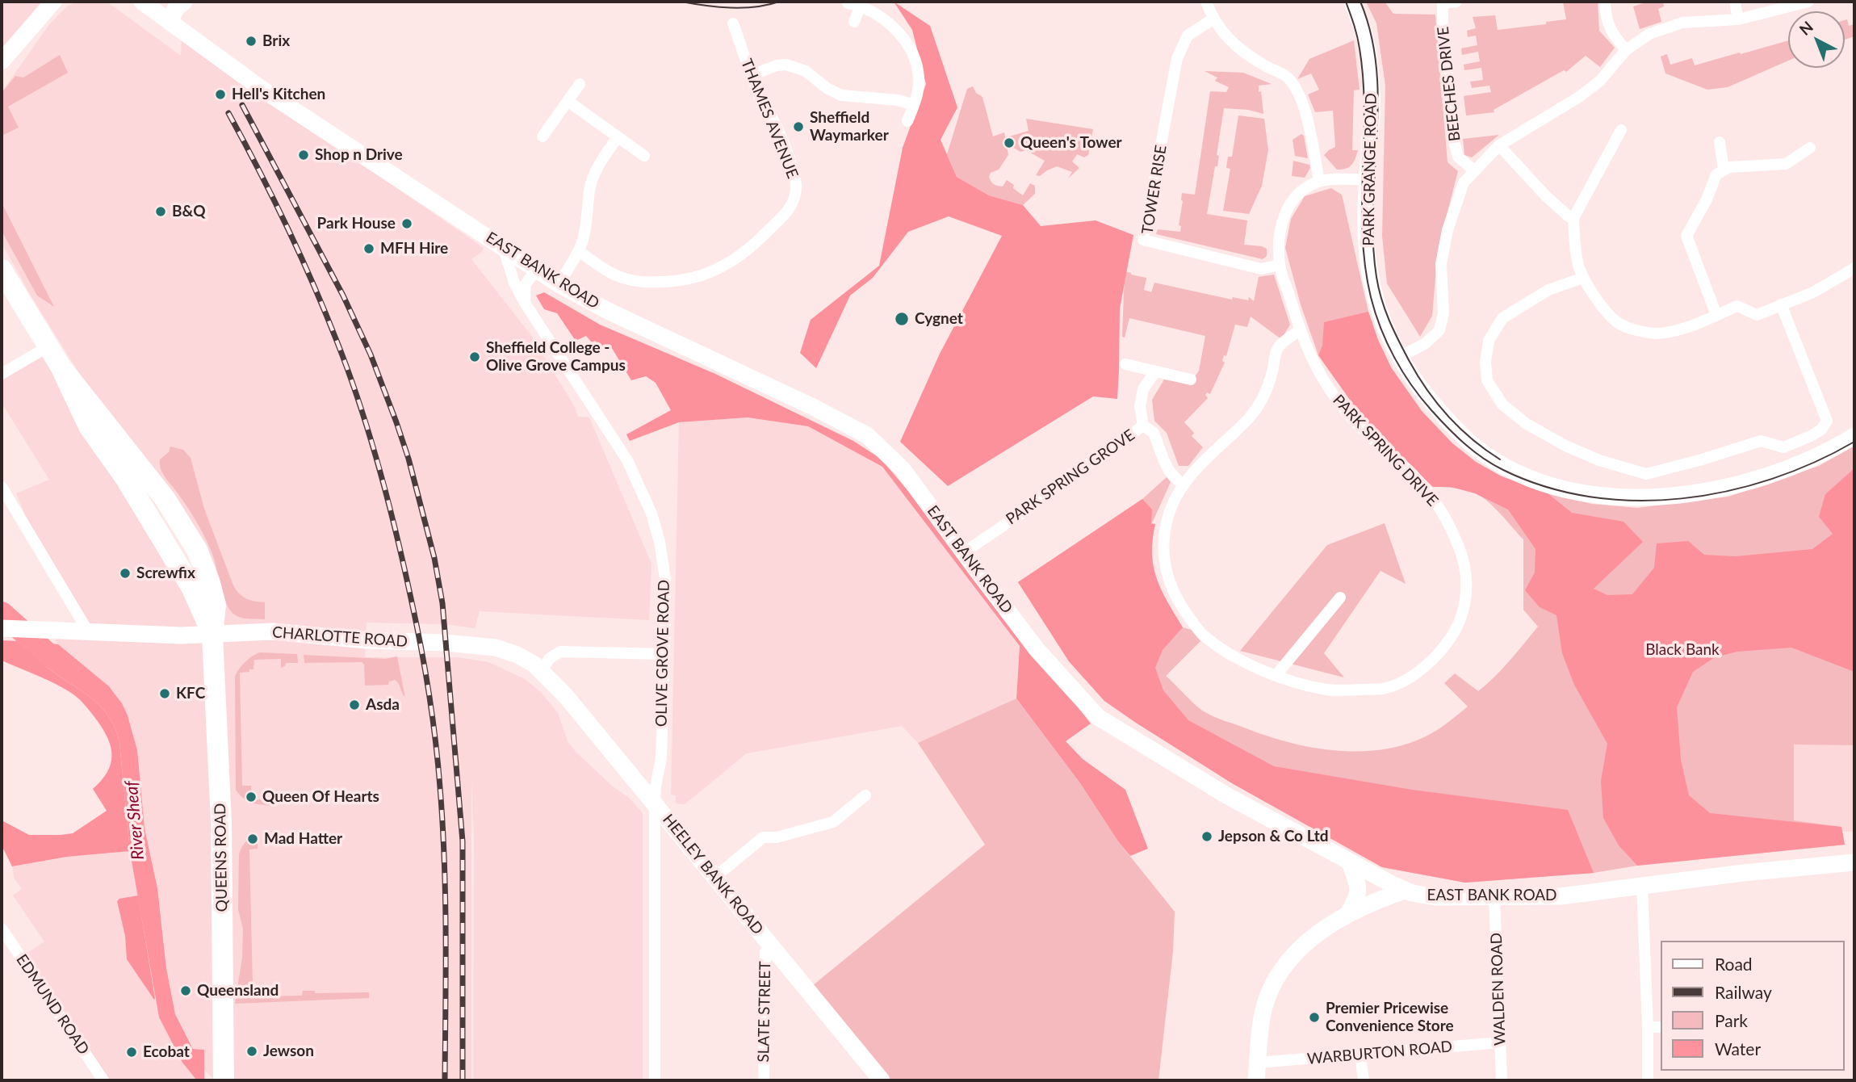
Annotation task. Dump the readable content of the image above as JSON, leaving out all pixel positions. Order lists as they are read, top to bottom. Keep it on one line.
{"streets":{"highway":["QUEENS ROAD"],"street":["BEECHES DRIVE","THAMES AVENUE","PARK GRANGE ROAD","TOWER RISE","EAST BANK ROAD","PARK SPRING DRIVE","PARK SPRING GROVE","CHARLOTTE ROAD","OLIVE GROVE ROAD","HEELEY BANK ROAD","WALDEN ROAD","EDMUND ROAD","SLATE STREET","WARBURTON ROAD"]},"crossings":[["TOWER RISE","PARK SPRING DRIVE"],["EAST BANK ROAD","PARK SPRING GROVE"],["EAST BANK ROAD","OLIVE GROVE ROAD"],["EAST BANK ROAD","WALDEN ROAD"],["PARK SPRING DRIVE","PARK SPRING GROVE"],["CHARLOTTE ROAD","QUEENS ROAD"],["CHARLOTTE ROAD","HEELEY BANK ROAD"],["OLIVE GROVE ROAD","HEELEY BANK ROAD"],["HEELEY BANK ROAD","SLATE STREET"],["WALDEN ROAD","WARBURTON ROAD"]],"water":["River Sheaf"],"parks":["Black Bank"],"places":["Brix","Hell's Kitchen","Sheffield Waymarker","Queen's Tower","Shop n Drive","B&Q","Park House","MFH Hire","Cygnet","Sheffield College - Olive Grove Campus","Screwfix","KFC","Asda","Queen Of Hearts","Jepson & Co Ltd","Mad Hatter","Queensland","Premier Pricewise Convenience Store","Jewson","Ecobat"],"legend":["Road","Railway","Park","Water"],"north":"top left"}
